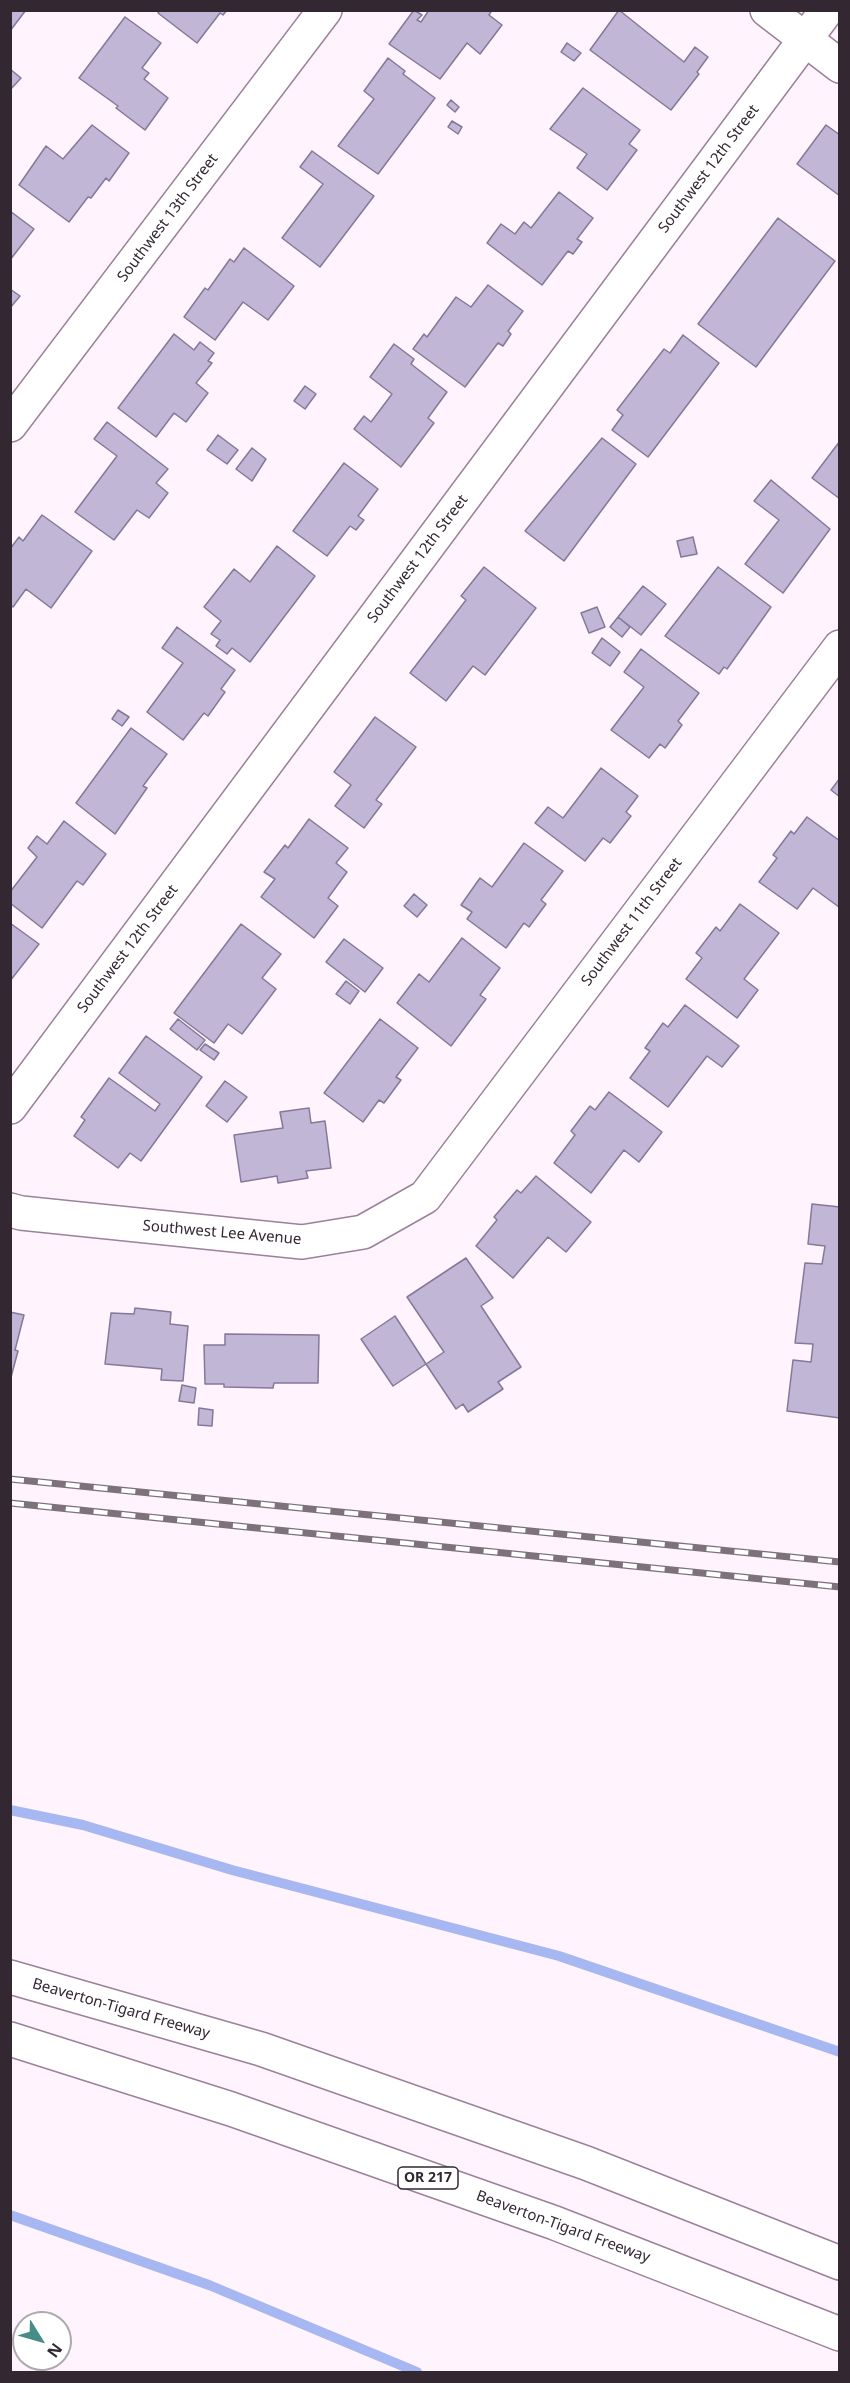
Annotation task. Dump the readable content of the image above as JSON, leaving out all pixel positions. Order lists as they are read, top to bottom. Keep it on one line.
{"streets":{"main road":["Southwest 12th Street","Southwest 13th Street","Southwest 11th Street","Southwest Lee Avenue","Beaverton-Tigard Freeway","OR 217"]},"crossings":[["Southwest 11th Street","Southwest Lee Avenue"]],"north":"bottom right"}
